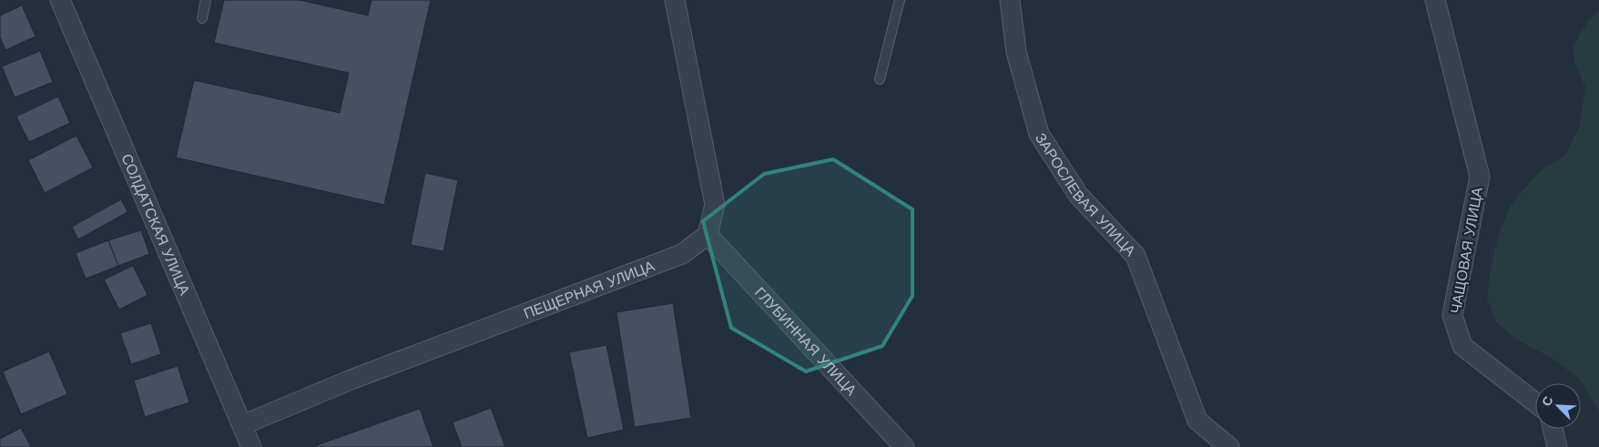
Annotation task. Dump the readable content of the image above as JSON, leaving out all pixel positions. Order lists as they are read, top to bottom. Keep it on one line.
{"streets":{"street":["ЗАРОСЛЕВАЯ УЛИЦА","СОЛДАТСКАЯ УЛИЦА","ЧАЩОВАЯ УЛИЦА","ПЕЩЕРНАЯ УЛИЦА","ГЛУБИННАЯ УЛИЦА"]},"crossings":[["СОЛДАТСКАЯ УЛИЦА","ПЕЩЕРНАЯ УЛИЦА"],["ПЕЩЕРНАЯ УЛИЦА","ГЛУБИННАЯ УЛИЦА"]],"north":"top left"}
